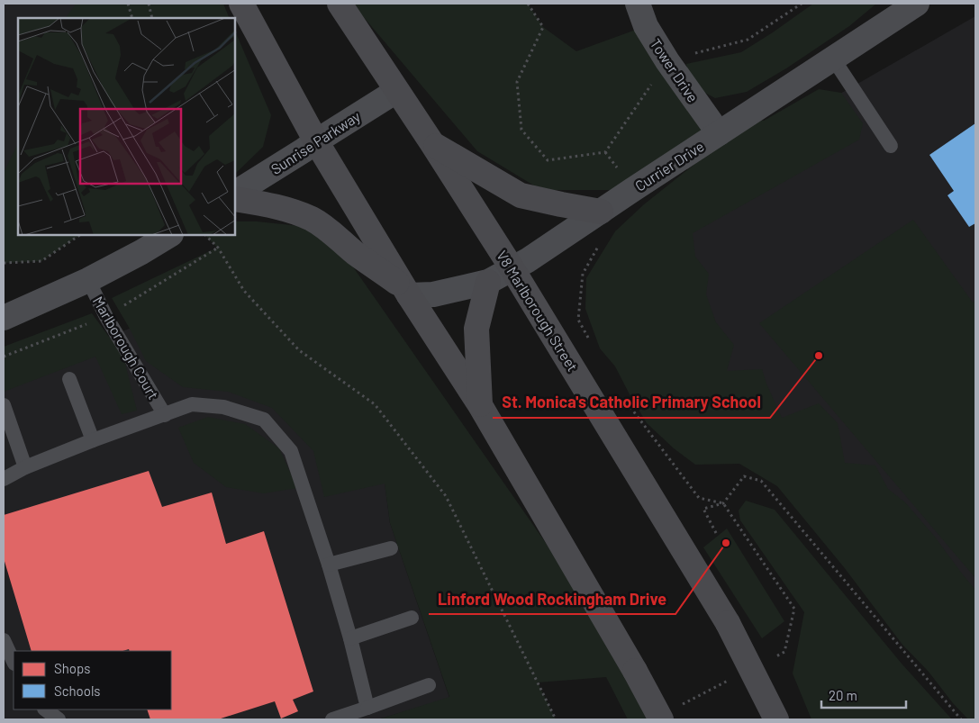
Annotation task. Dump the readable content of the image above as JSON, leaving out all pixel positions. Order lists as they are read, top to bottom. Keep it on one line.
{"streets":{"main road":["V8 Marlborough Street"],"street":["Tower Drive","Sunrise Parkway","Currier Drive"],"lane":["Marlborough Court"]},"crossings":[["Tower Drive","Currier Drive"],["Sunrise Parkway","V8 Marlborough Street"],["Currier Drive","V8 Marlborough Street"]],"places":["St. Monica's Catholic Primary School","Linford Wood Rockingham Drive"],"legend":["Shops","Schools"],"scale_bar":"20 m"}
